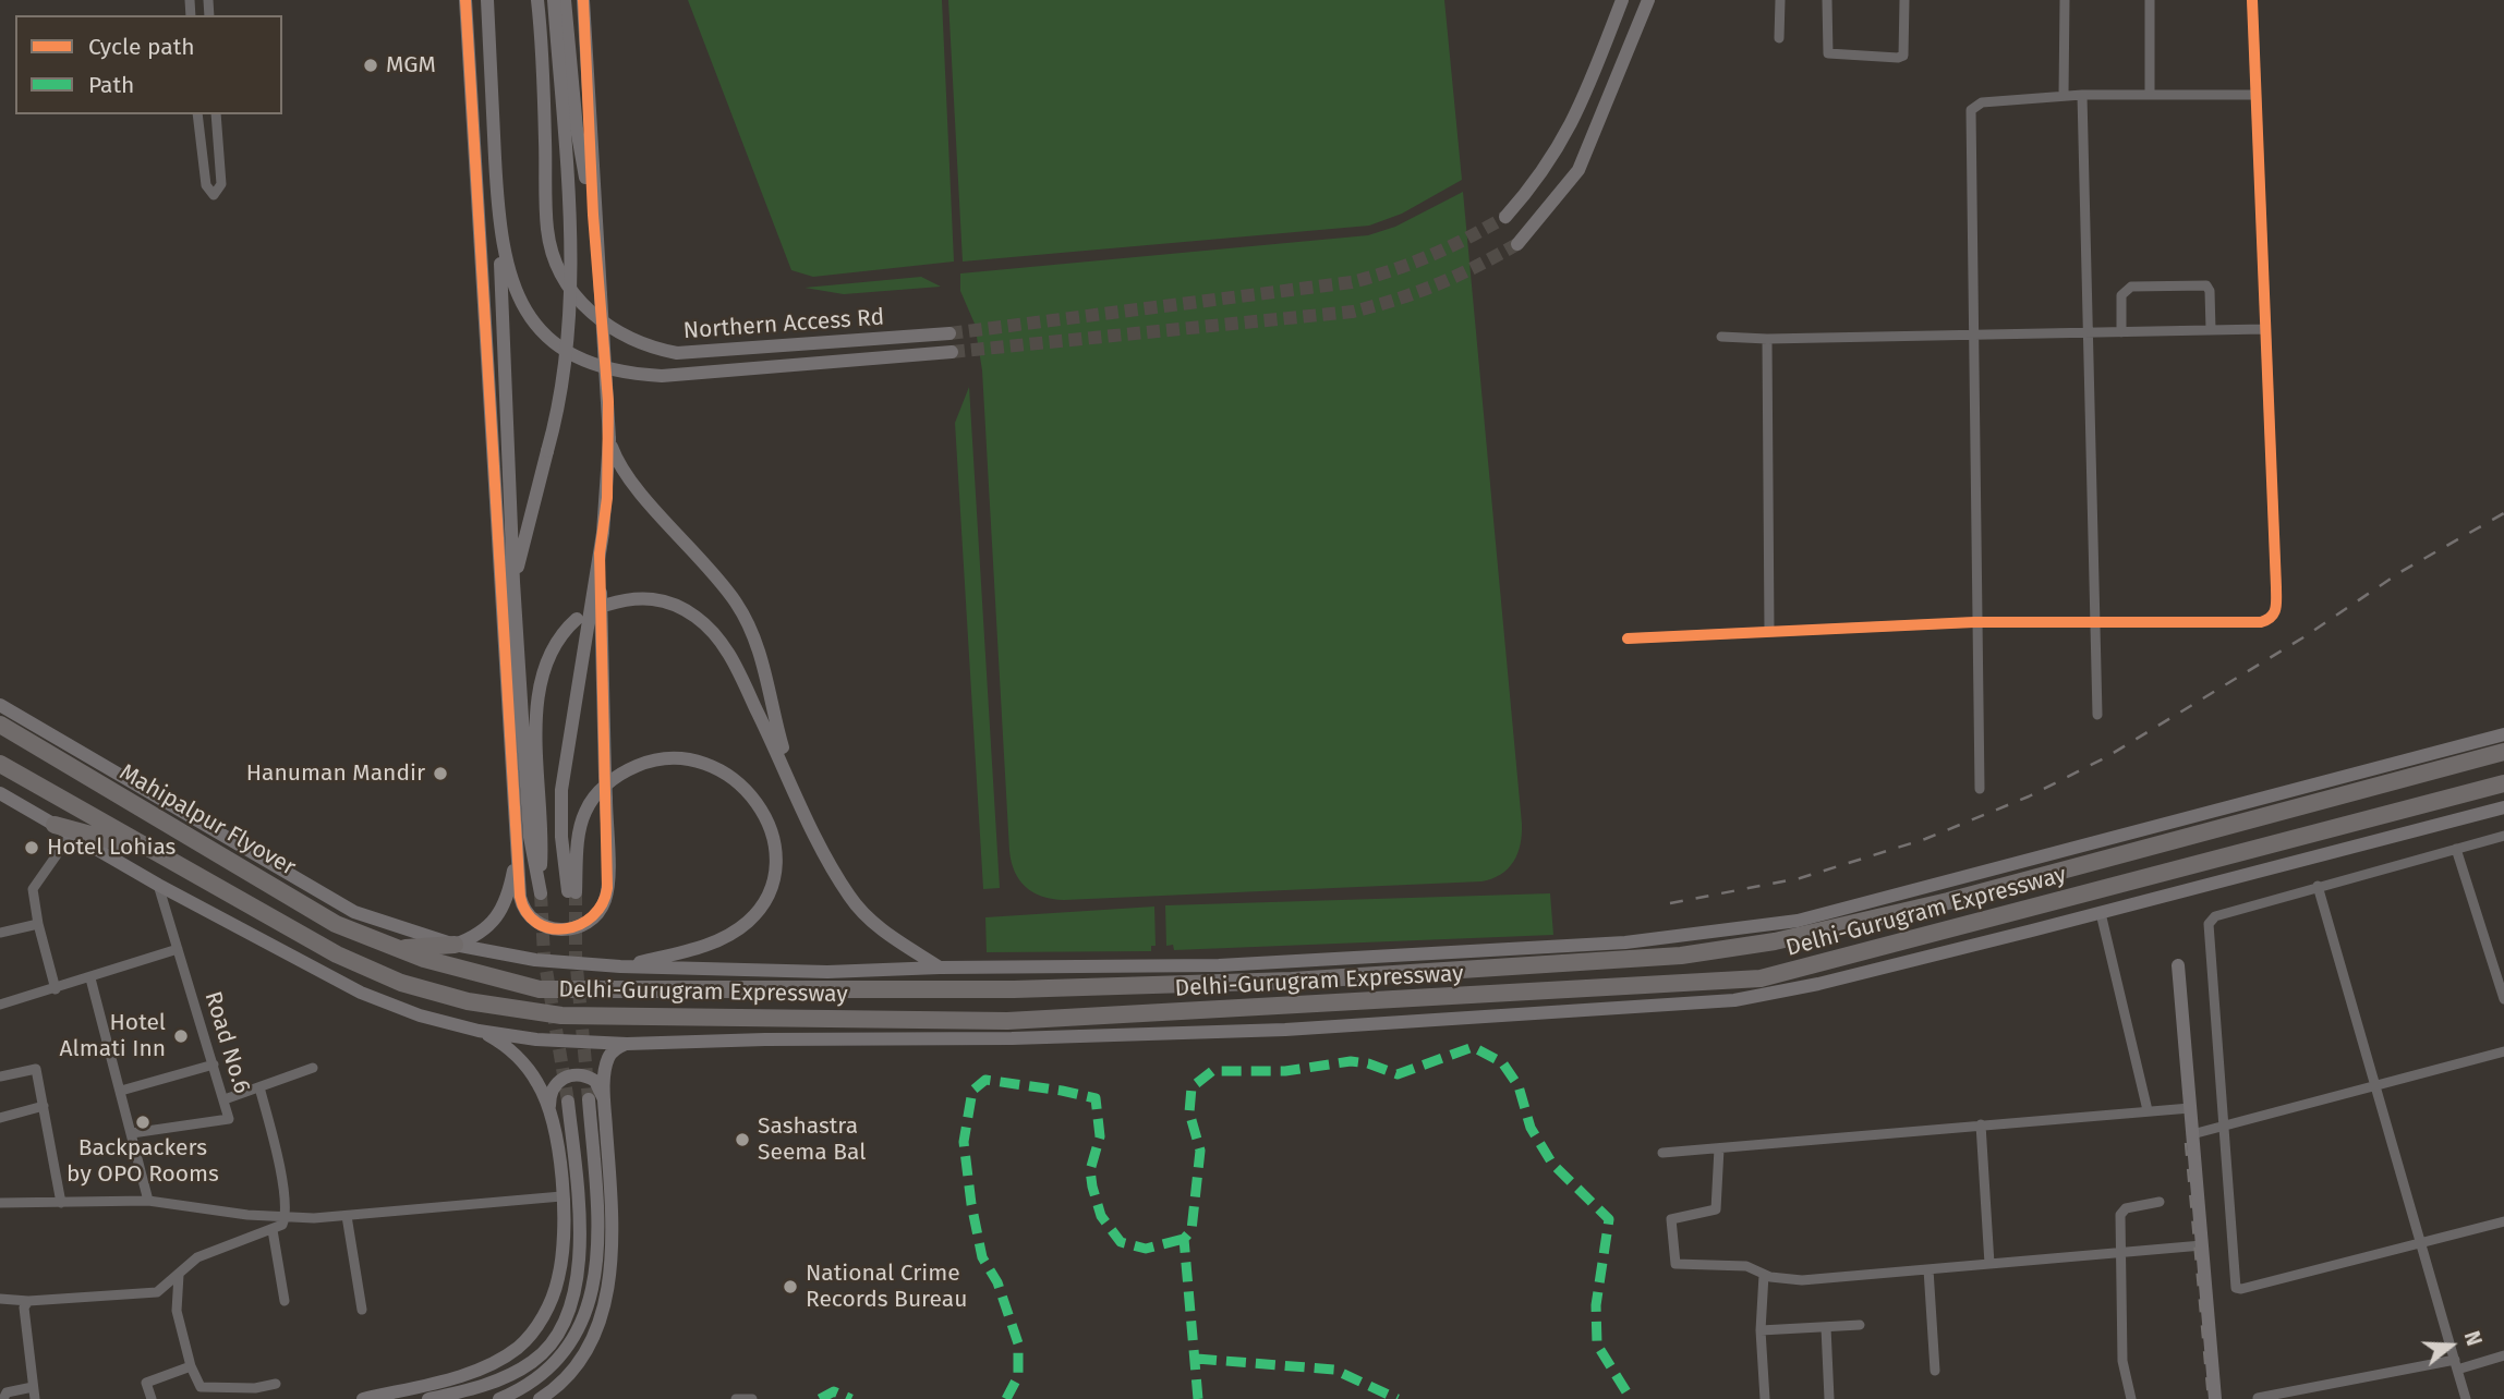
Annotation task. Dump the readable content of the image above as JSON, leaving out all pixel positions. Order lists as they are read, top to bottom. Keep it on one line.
{"streets":{"highway":["Mahipalpur Flyover","Delhi-Gurugram Expressway"],"main road":["Northern Access Rd"],"street":["Road No.6"]},"crossings":[["Mahipalpur Flyover","Delhi-Gurugram Expressway"]],"places":["MGM","Hanuman Mandir","Hotel Lohias","Hotel Almati Inn","Backpackers by OPO Rooms","Sashastra Seema Bal","National Crime Records Bureau"],"legend":["Cycle path","Path"],"north":"right"}
